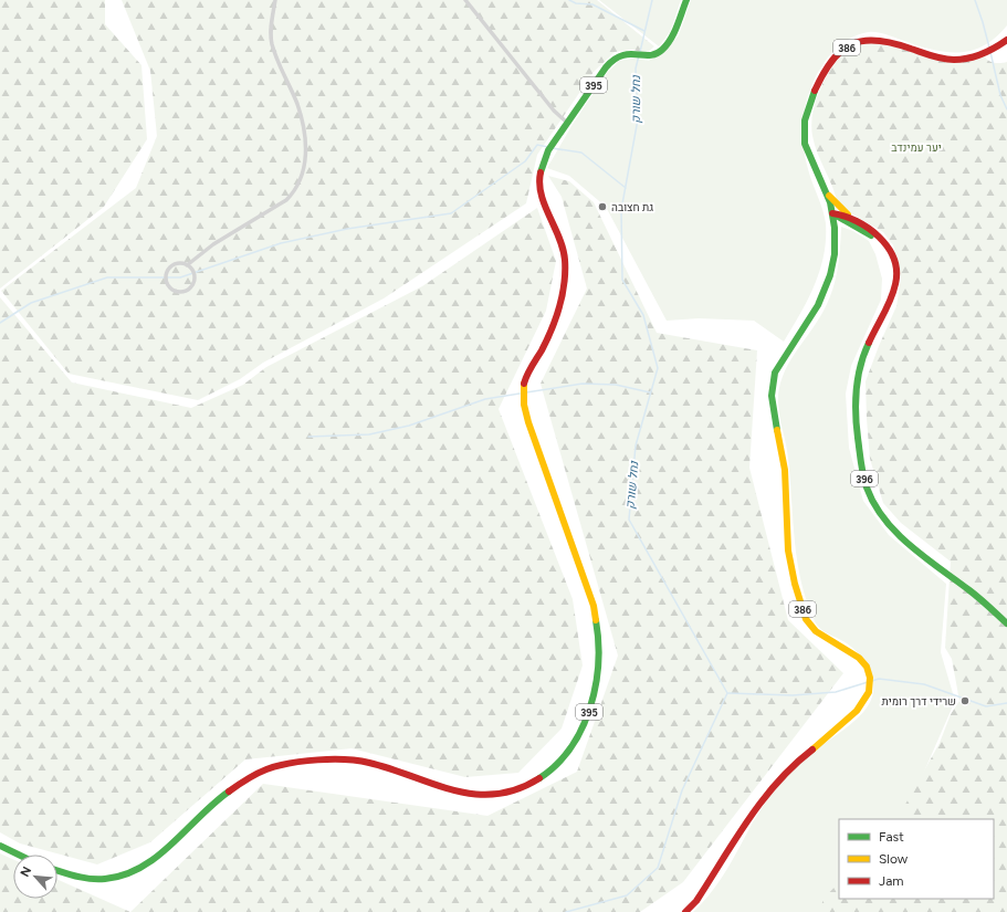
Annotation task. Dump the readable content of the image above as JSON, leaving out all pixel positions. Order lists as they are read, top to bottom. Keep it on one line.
{"streets":{"main road":["386","395","396"]},"water":["נחל שורק"],"parks":["יער עמינדב"],"places":["גת חצובה","שרידי דרך רומית"],"legend":["Fast","Slow","Jam"],"north":"top left"}
